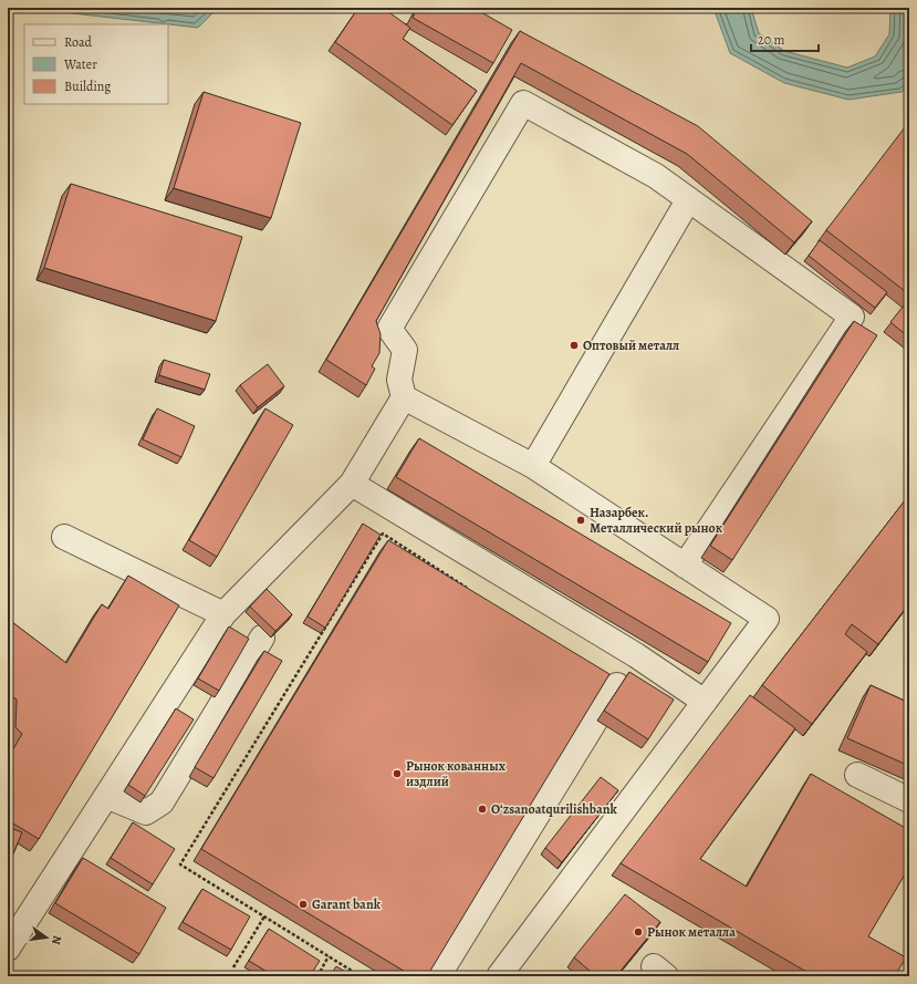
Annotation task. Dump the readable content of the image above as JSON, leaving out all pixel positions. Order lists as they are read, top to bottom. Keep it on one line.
{"places":["Оптовый металл","Назарбек. Металлический рынок","Рынок кованных издлий","Oʻzsanoatqurilishbank","Garant bank","Рынок металла"],"legend":["Road","Water","Building"],"scale_bar":"20 m","north":"right"}
